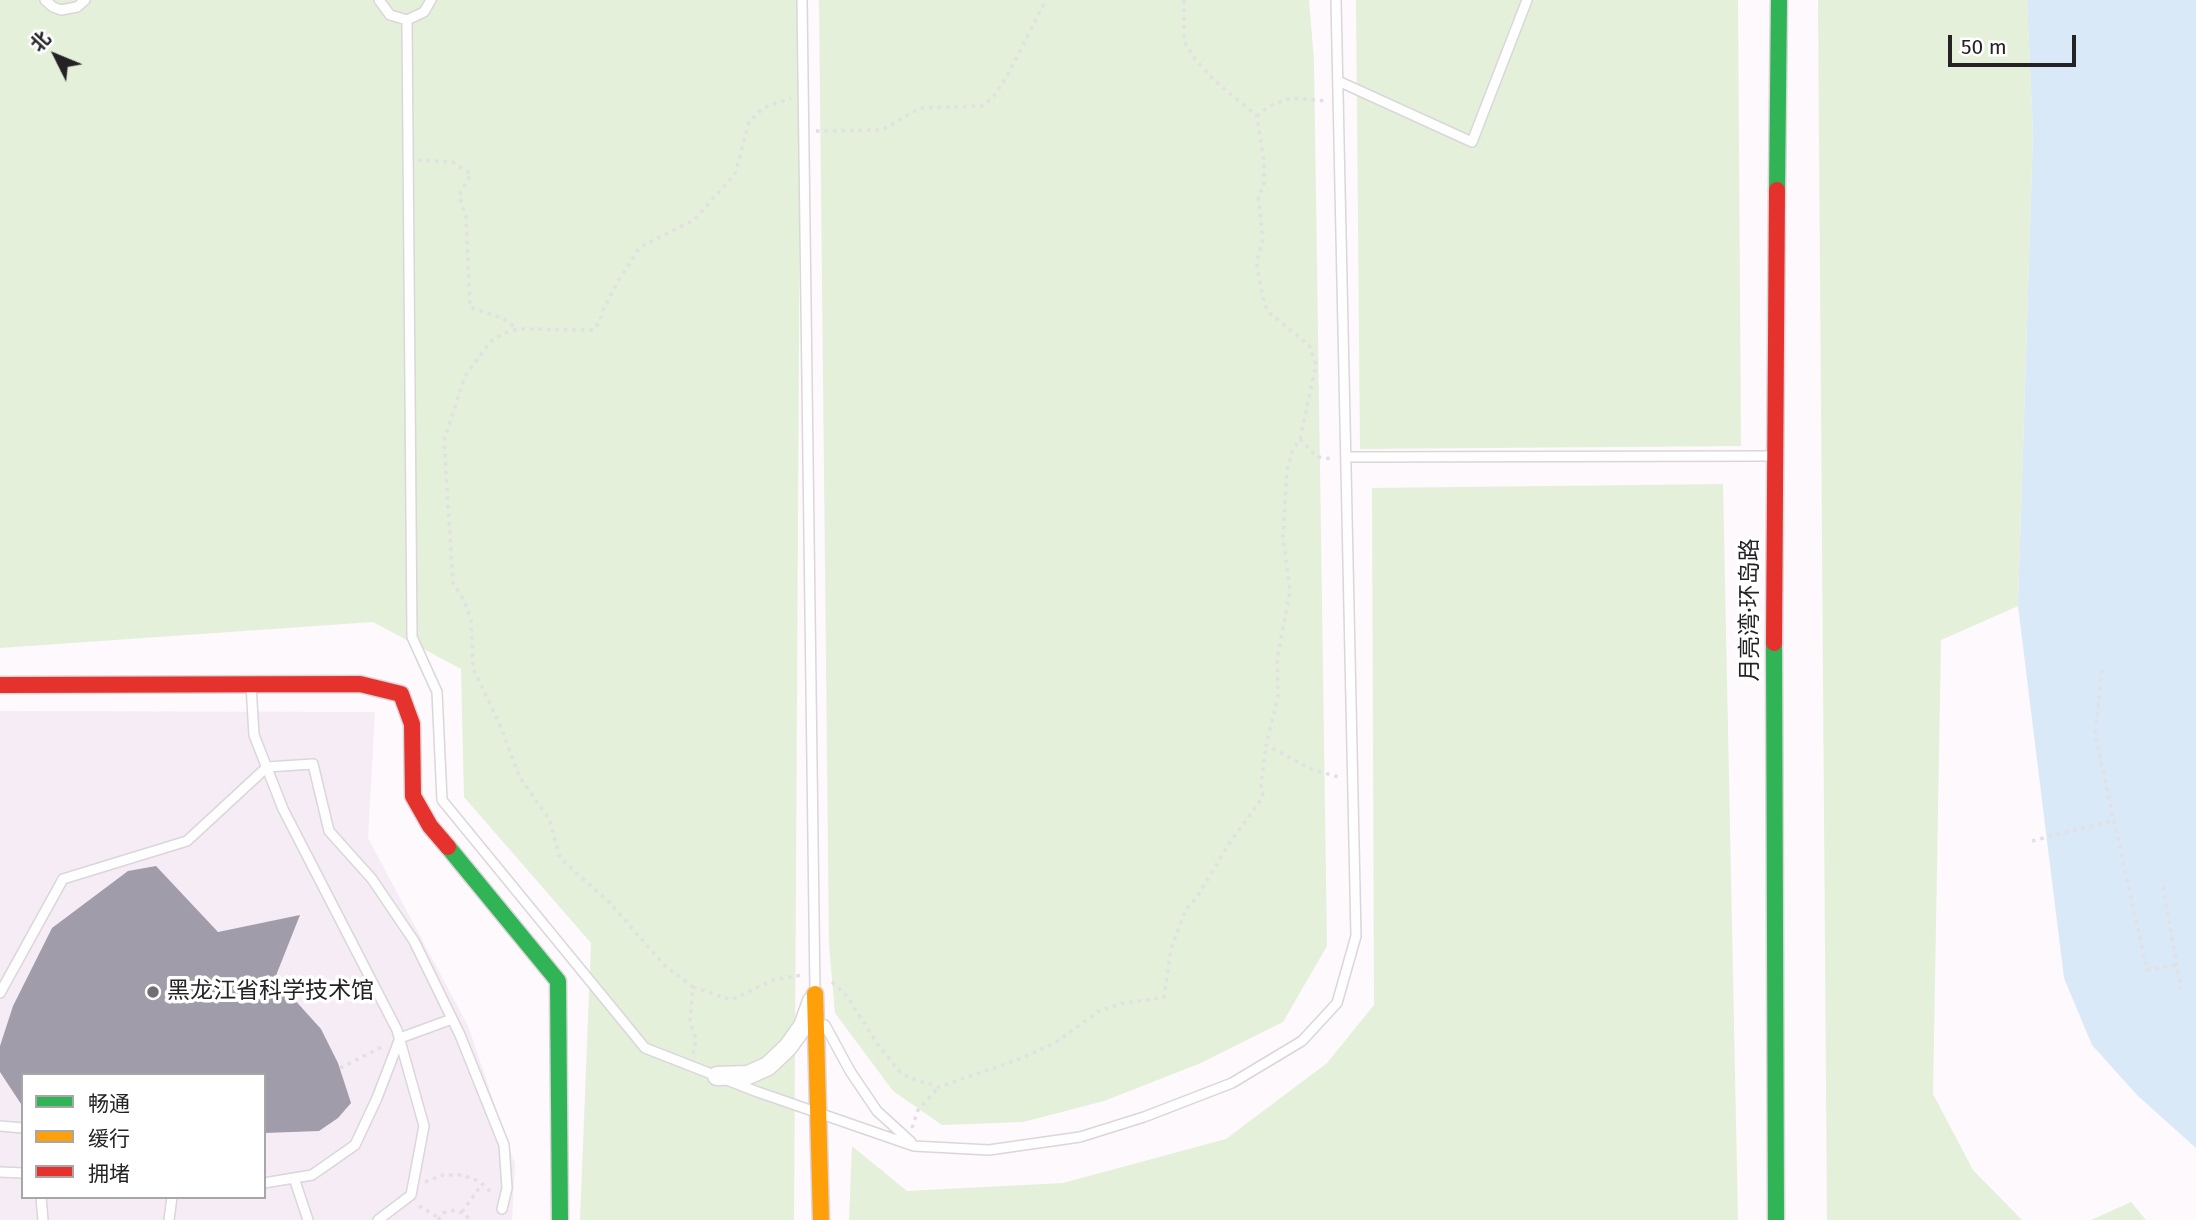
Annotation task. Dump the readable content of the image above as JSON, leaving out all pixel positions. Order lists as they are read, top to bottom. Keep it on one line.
{"streets":{"street":["月亮湾·环岛路"]},"places":["黑龙江省科学技术馆"],"legend":["畅通","缓行","拥堵"],"scale_bar":"50 m","north":"top left"}
